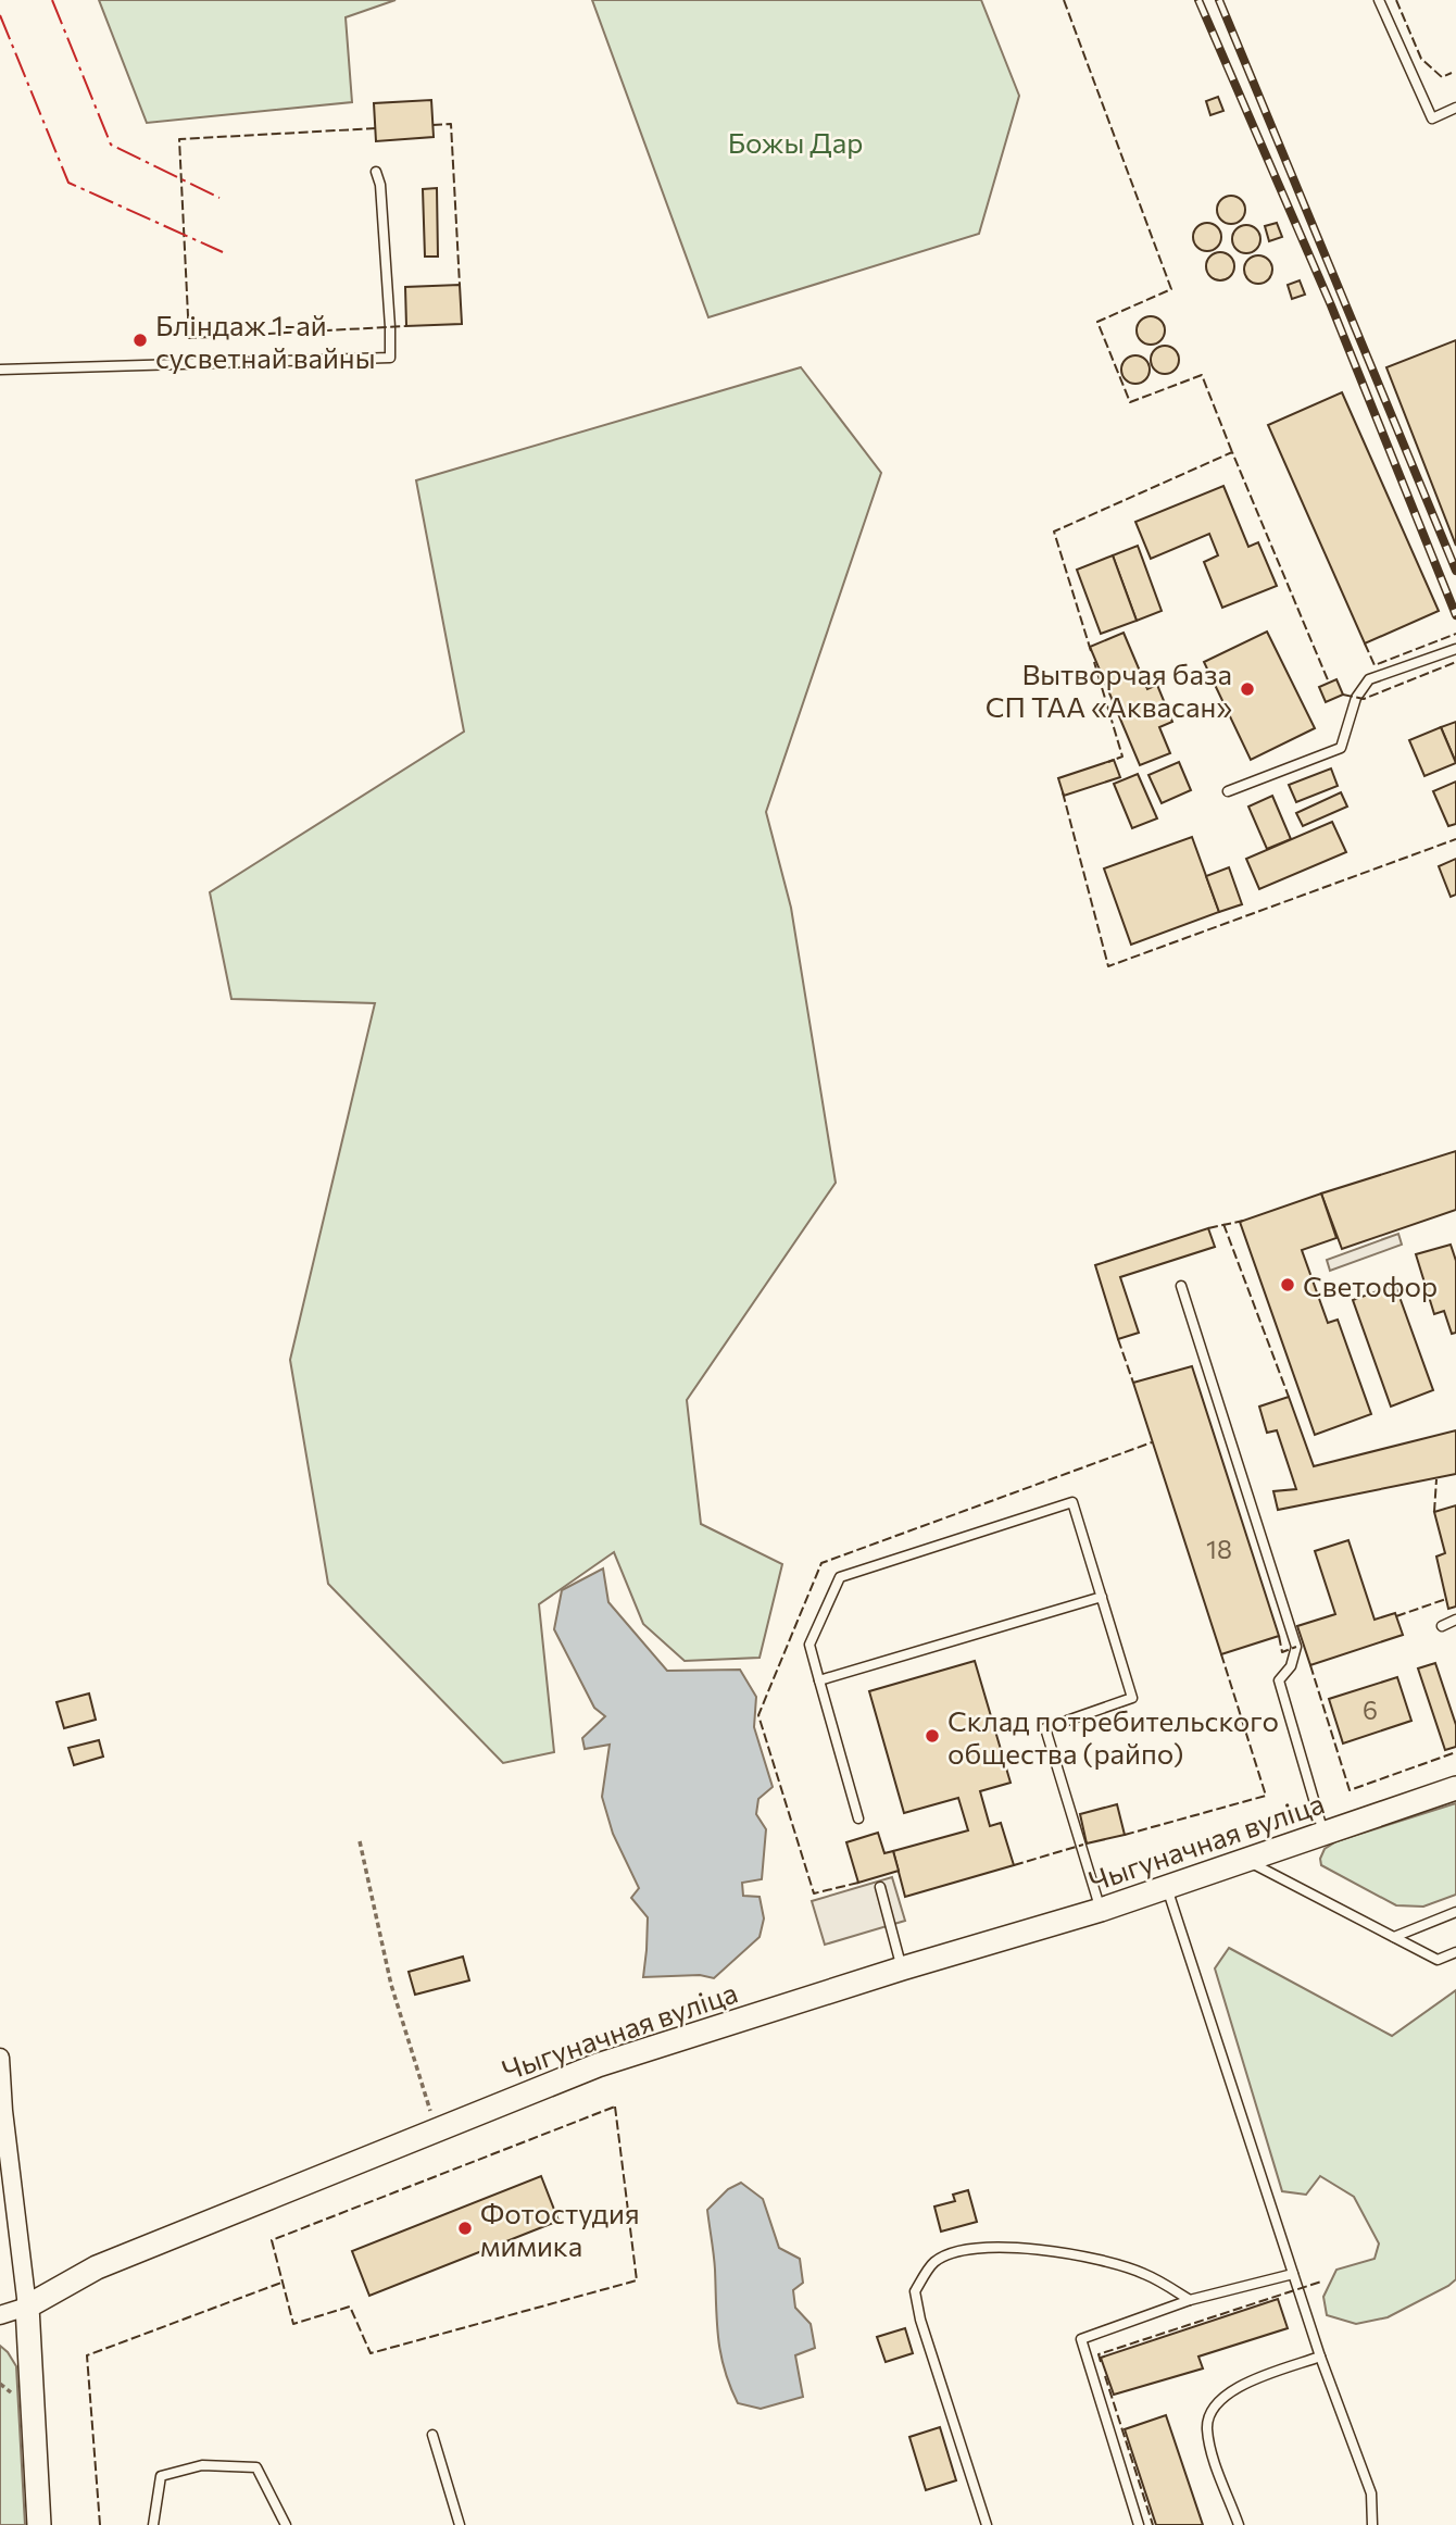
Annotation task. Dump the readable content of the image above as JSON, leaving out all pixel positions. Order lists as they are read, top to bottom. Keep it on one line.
{"streets":{"street":["Чыгуначная вуліца"]},"parks":["Божы Дар"],"places":["Бліндаж 1-ай сусветнай вайны","Вытворчая база СП ТАА «Аквасан»","Светофор","Склад потребительского общества (райпо)","Фотостудия мимика"],"house_numbers":["18","6"]}
